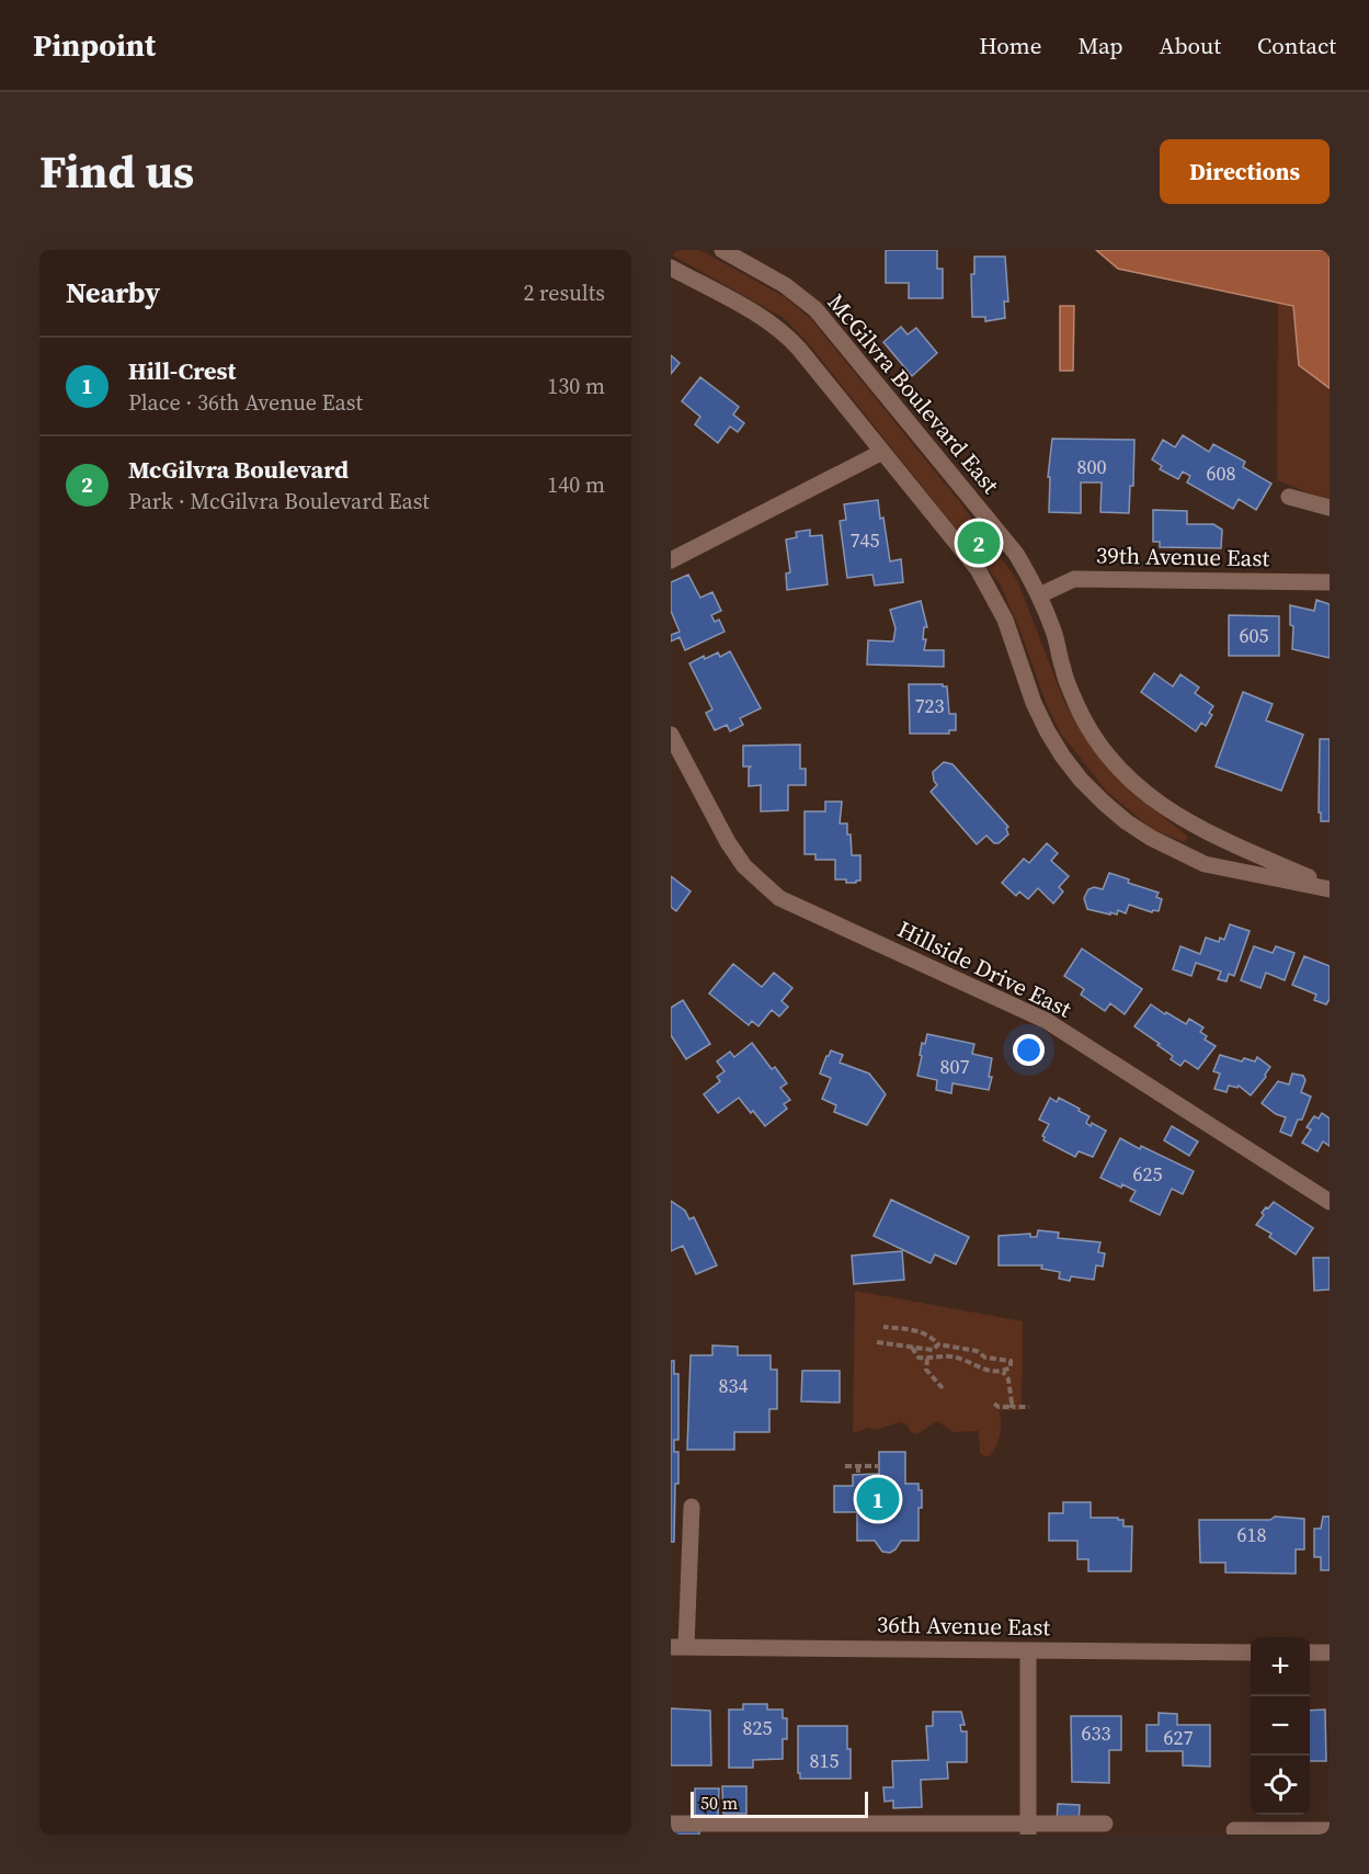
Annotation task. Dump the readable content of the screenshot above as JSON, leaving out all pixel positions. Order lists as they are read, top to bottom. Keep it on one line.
{"streets":{"street":["McGilvra Boulevard East","39th Avenue East","Hillside Drive East","36th Avenue East"]},"crossings":[["McGilvra Boulevard East","39th Avenue East"]],"house_numbers":["800","608","745","605","723","807","625","834","618","825","633","627","815"],"scale_bar":"50 m","page":{"header":"Pinpoint","nav":["Home","Map","About","Contact"],"title":"Find us","buttons":"Directions","heading":["Nearby","2 results"],"list":[{"mark":"1","name":"Hill-Crest","note":"Place · 36th Avenue East","value":"130 m"},{"mark":"2","name":"McGilvra Boulevard","note":"Park · McGilvra Boulevard East","value":"140 m"}],"pins":["2","1"],"map_buttons":["+","−"],"scale":"50 m"}}
